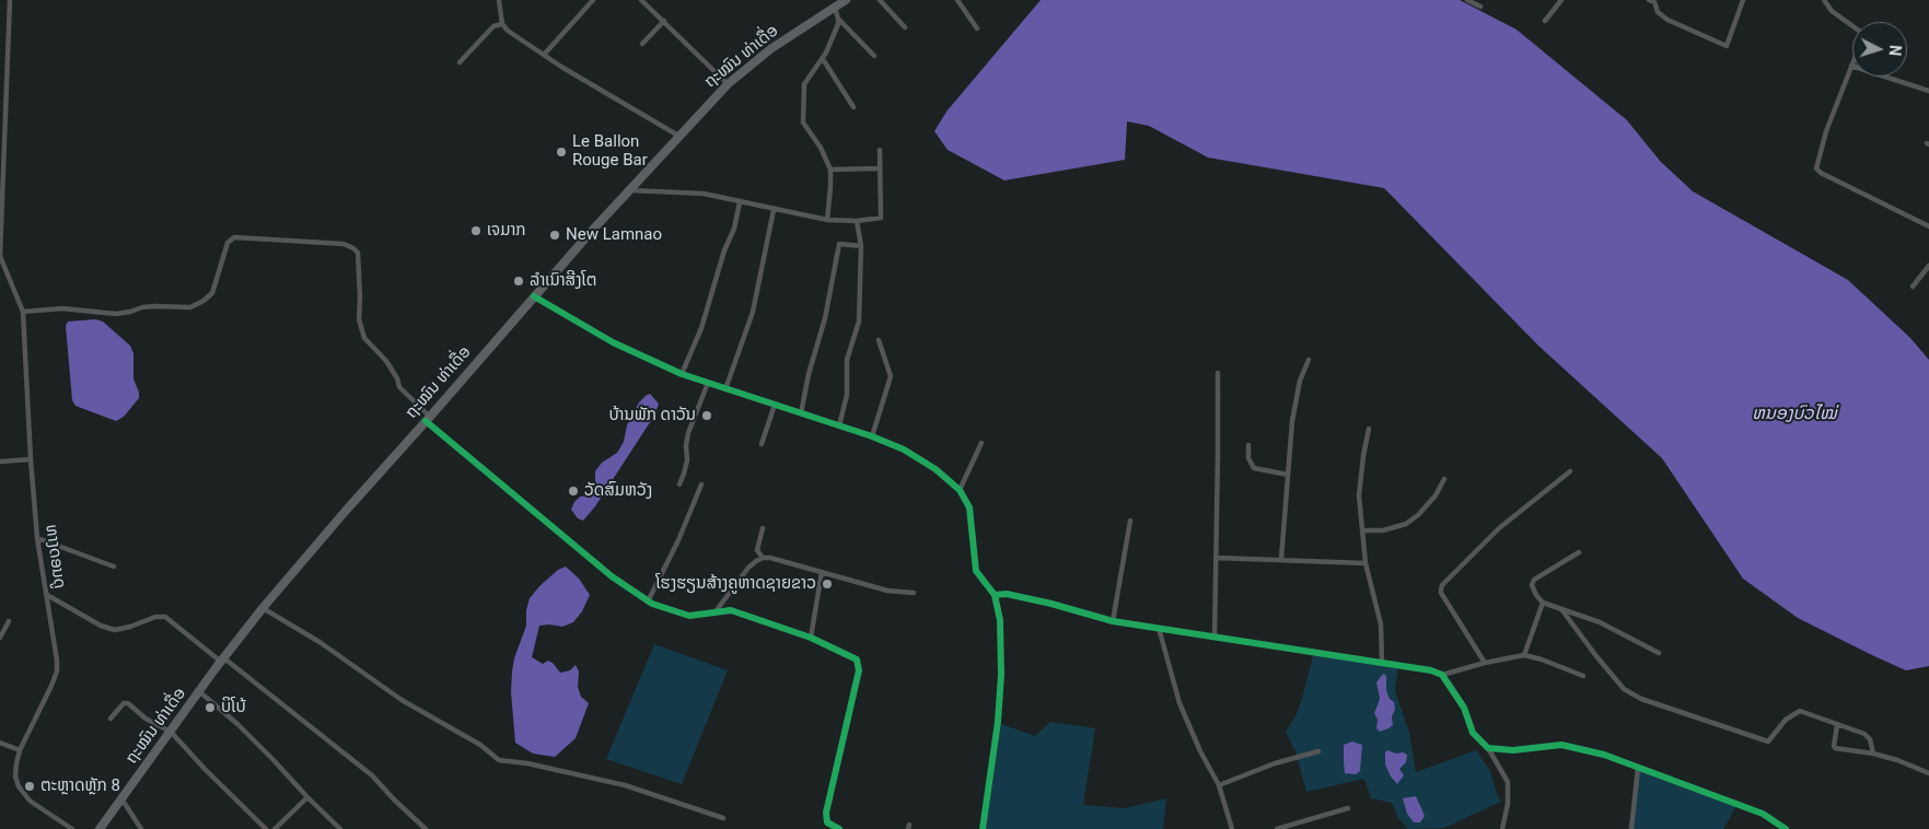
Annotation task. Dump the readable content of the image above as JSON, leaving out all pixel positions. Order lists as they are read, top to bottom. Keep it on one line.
{"streets":{"main road":["ຖະໝົນ ທ່າເດື່ອ"],"street":["ທາງດອນດູ"]},"water":["ຫນອງບົວໄໝ່"],"places":["Le Ballon Rouge Bar","ເຈມາກ","New Lamnao","ລຳເນົາສີງໂຕ","ບ້ານພັກ ດາວັນ","ວັດສົມຫວັງ","ໂຮງຮຽນສ້າງຄູຫາດຊາຍຂາວ","ບິໂບ້","ຕະຫຼາດຫຼັກ 8"],"north":"right"}
